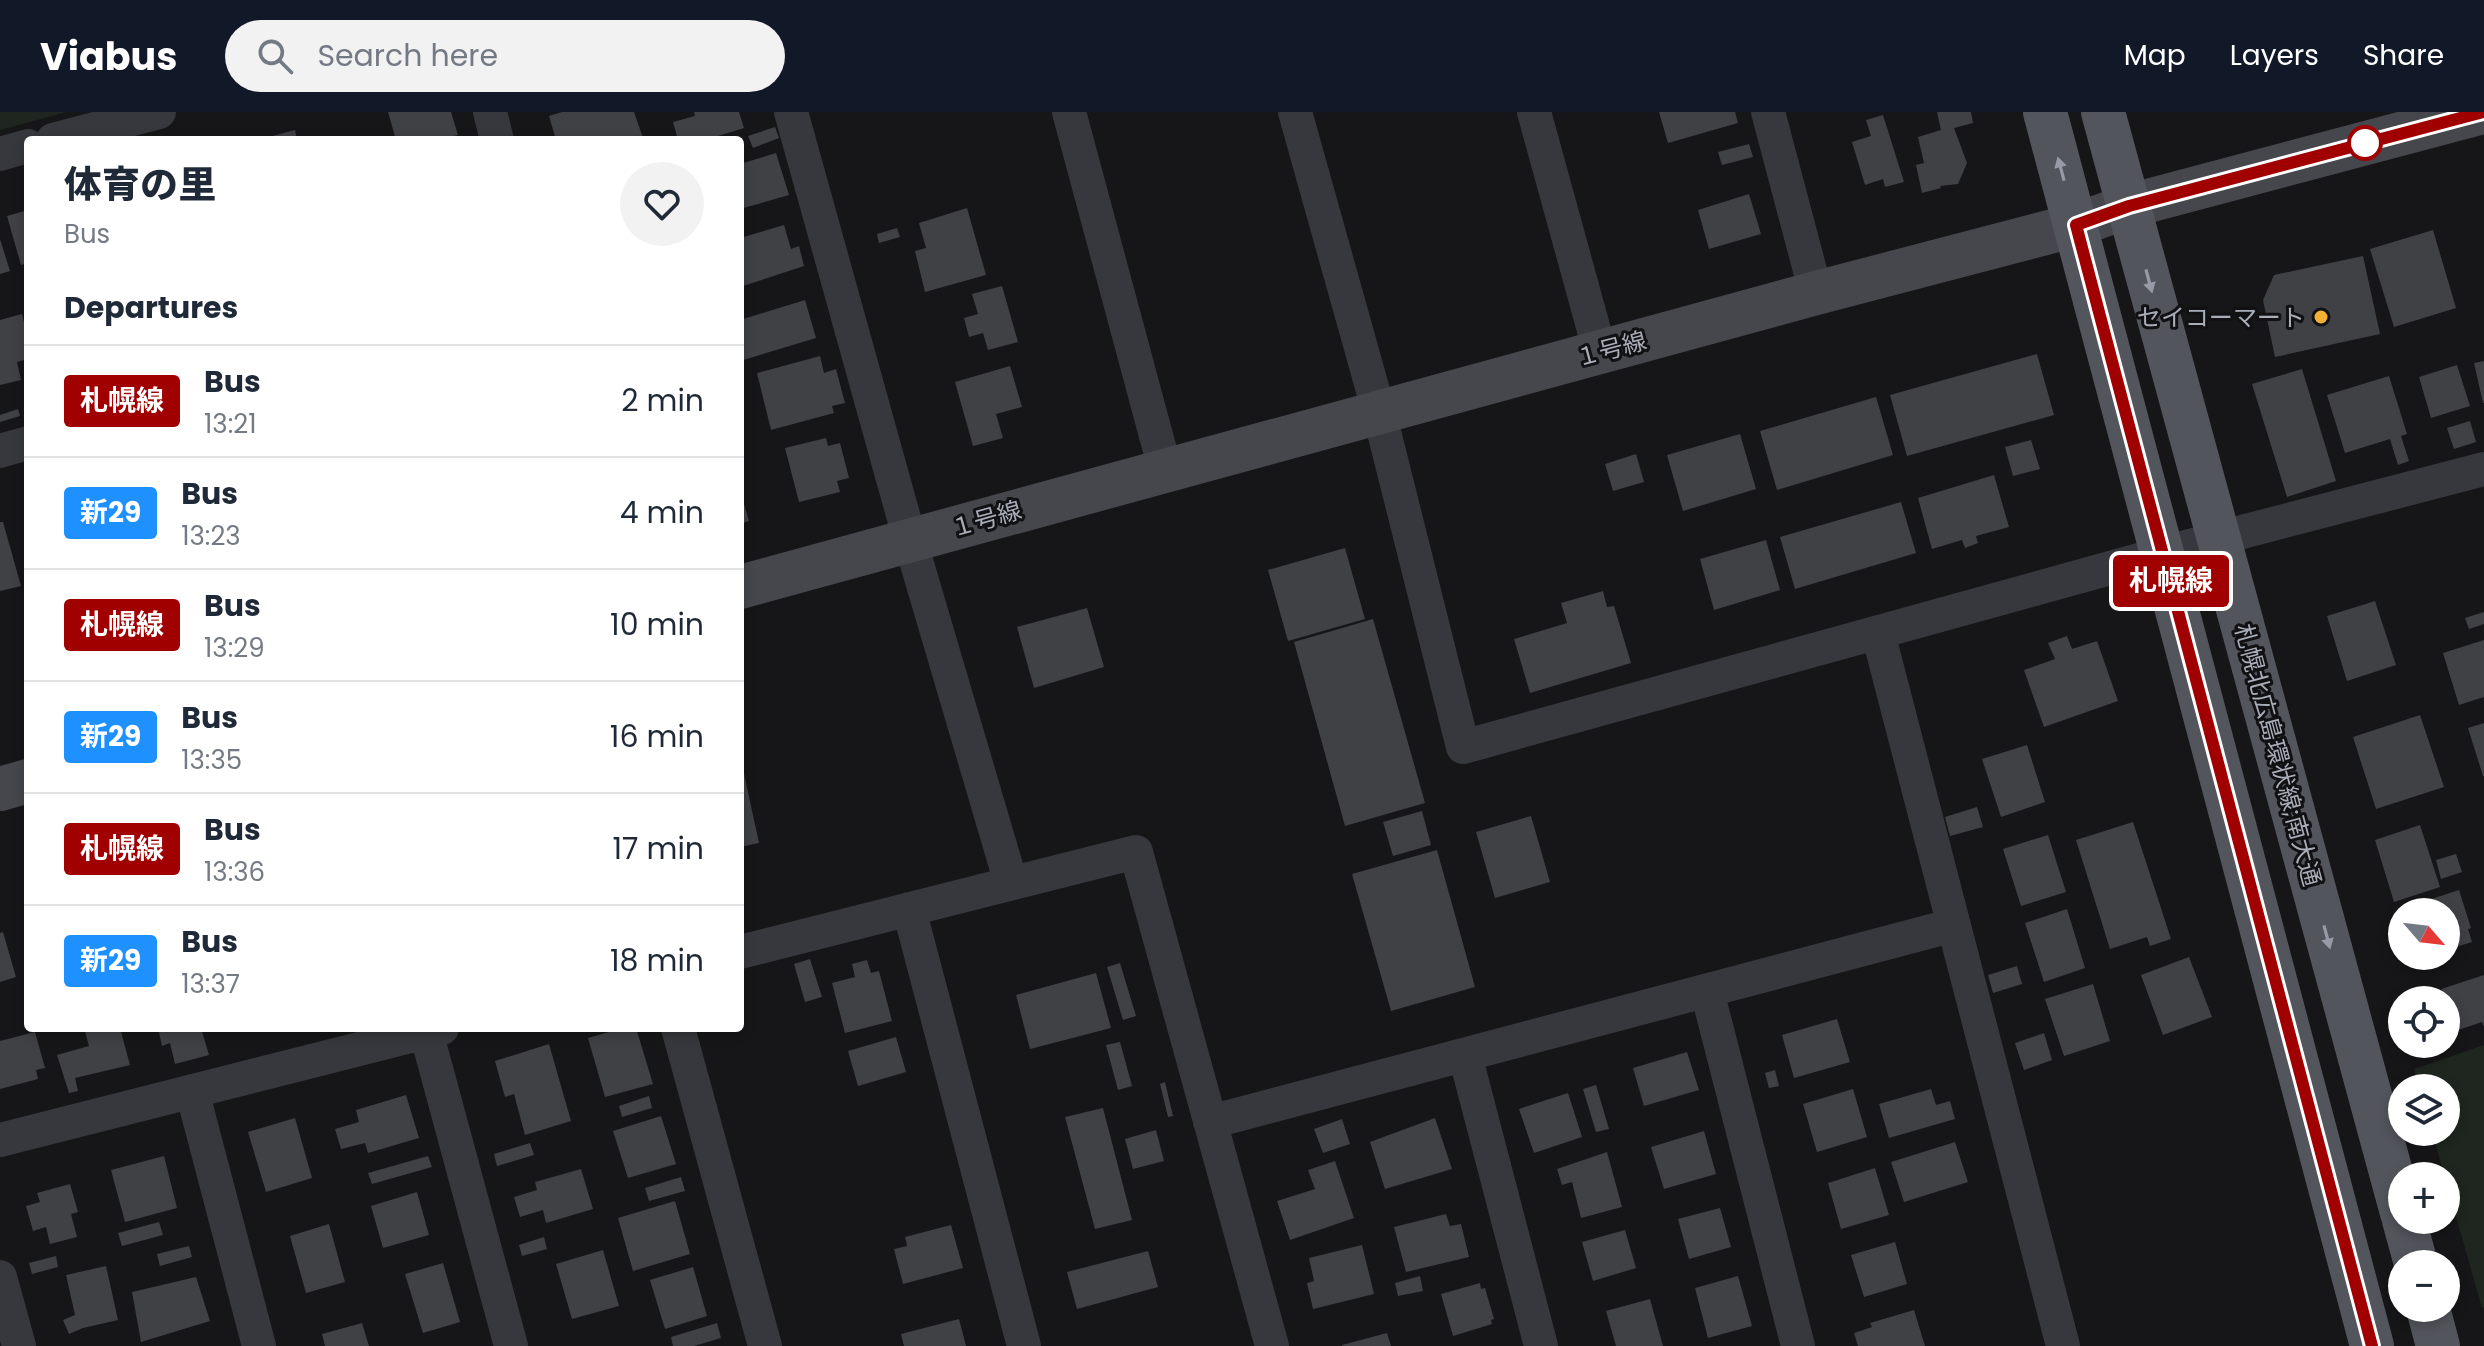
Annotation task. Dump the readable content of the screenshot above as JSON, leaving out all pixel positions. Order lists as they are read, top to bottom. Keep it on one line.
{"streets":{"main road":["札幌北広島環状線;南大通"],"street":["１号線"]},"crossings":[["１号線","札幌北広島環状線;南大通"]],"places":["セイコーマート"],"lines":["bus line 札幌線"],"north":"bottom right","page":{"header":"Viabus","search":"Search here","nav":["Map","Layers","Share"],"on_map":"札幌線","heading":[["体育の里","Bus"],"Departures"],"list":[{"mark":"札幌線","name":"Bus","note":"13:21","value":"2 min"},{"mark":"新29","name":"Bus","note":"13:23","value":"4 min"},{"mark":"札幌線","name":"Bus","note":"13:29","value":"10 min"},{"mark":"新29","name":"Bus","note":"13:35","value":"16 min"},{"mark":"札幌線","name":"Bus","note":"13:36","value":"17 min"},{"mark":"新29","name":"Bus","note":"13:37","value":"18 min"}],"map_buttons":["+","−"]}}
